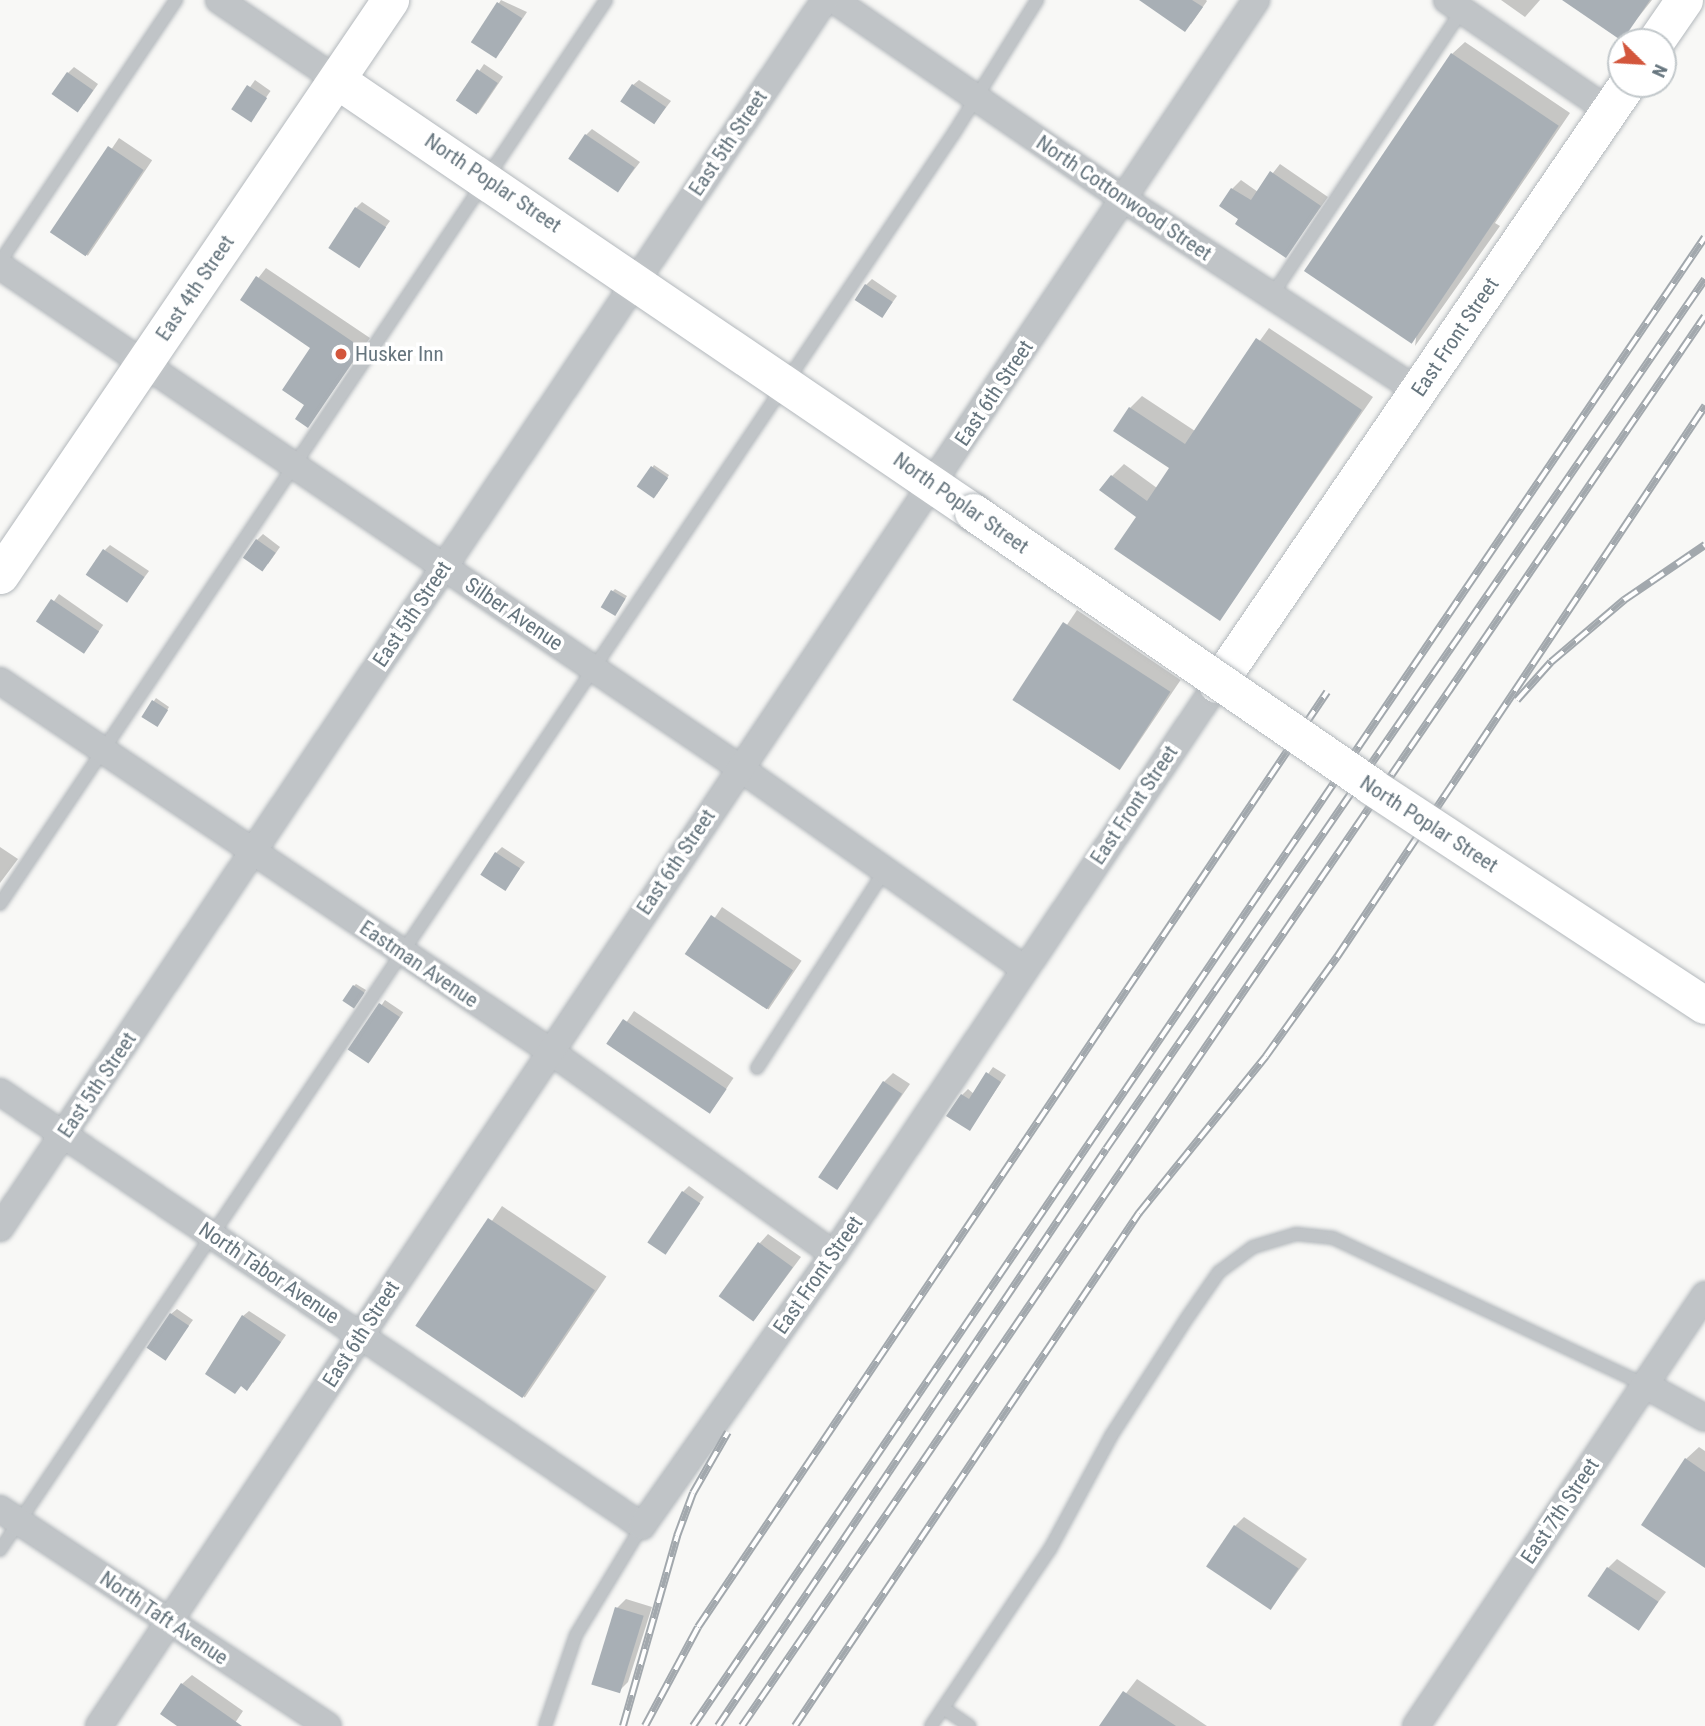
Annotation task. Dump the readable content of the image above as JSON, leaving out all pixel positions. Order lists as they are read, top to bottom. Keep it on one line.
{"streets":{"main road":["North Poplar Street","East 4th Street","East Front Street"],"street":["East 5th Street","North Cottonwood Street","East 6th Street","Silber Avenue","Eastman Avenue","North Tabor Avenue","East 7th Street","North Taft Avenue"]},"crossings":[["East 5th Street","North Poplar Street"],["East 5th Street","Silber Avenue"],["East 5th Street","Eastman Avenue"],["East 5th Street","North Tabor Avenue"],["North Poplar Street","East 4th Street"],["North Poplar Street","East 6th Street"],["North Cottonwood Street","East Front Street"],["North Cottonwood Street","East 6th Street"],["East 4th Street","Silber Avenue"],["East Front Street","Silber Avenue"],["East Front Street","Eastman Avenue"],["East Front Street","North Tabor Avenue"],["East 6th Street","Silber Avenue"],["East 6th Street","Eastman Avenue"],["East 6th Street","North Tabor Avenue"],["East 6th Street","North Taft Avenue"]],"places":["Husker Inn"],"north":"bottom right"}
